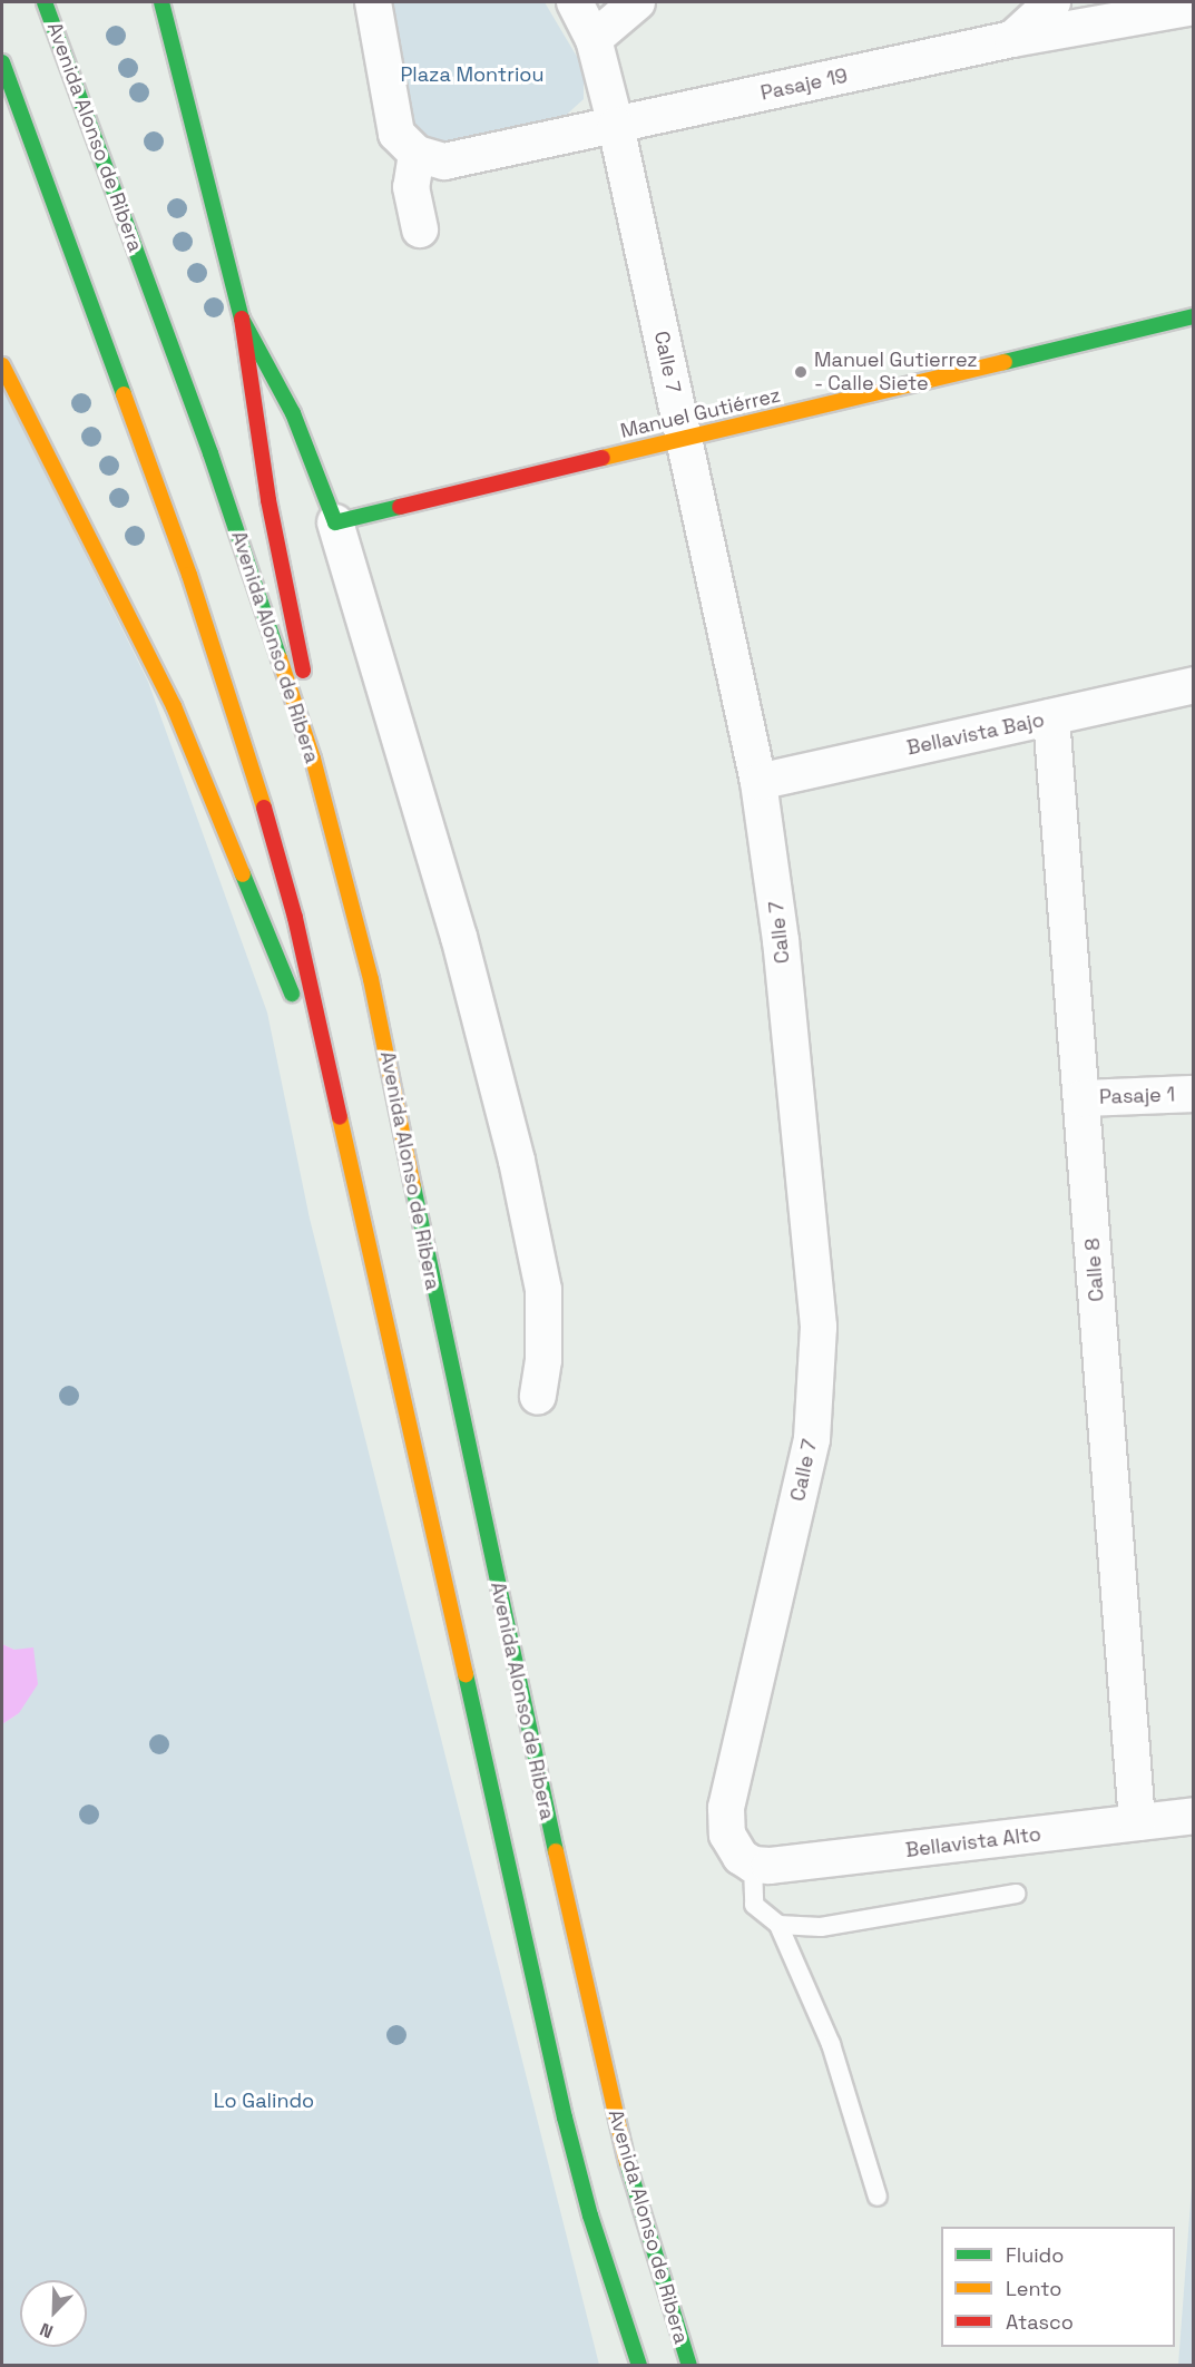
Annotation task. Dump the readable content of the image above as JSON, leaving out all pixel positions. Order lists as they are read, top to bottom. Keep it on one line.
{"streets":{"main road":["Avenida Alonso de Ribera","Manuel Gutiérrez"],"street":["Pasaje 19","Calle 7","Bellavista Bajo","Pasaje 1","Calle 8","Bellavista Alto"]},"crossings":[["Pasaje 19","Calle 7"],["Calle 7","Manuel Gutiérrez"],["Calle 7","Bellavista Bajo"],["Calle 7","Bellavista Alto"],["Bellavista Bajo","Calle 8"],["Pasaje 1","Calle 8"],["Calle 8","Bellavista Alto"]],"parks":["Plaza Montriou","Lo Galindo"],"places":["Manuel Gutierrez - Calle Siete"],"legend":["Fluido","Lento","Atasco"],"north":"bottom left"}
